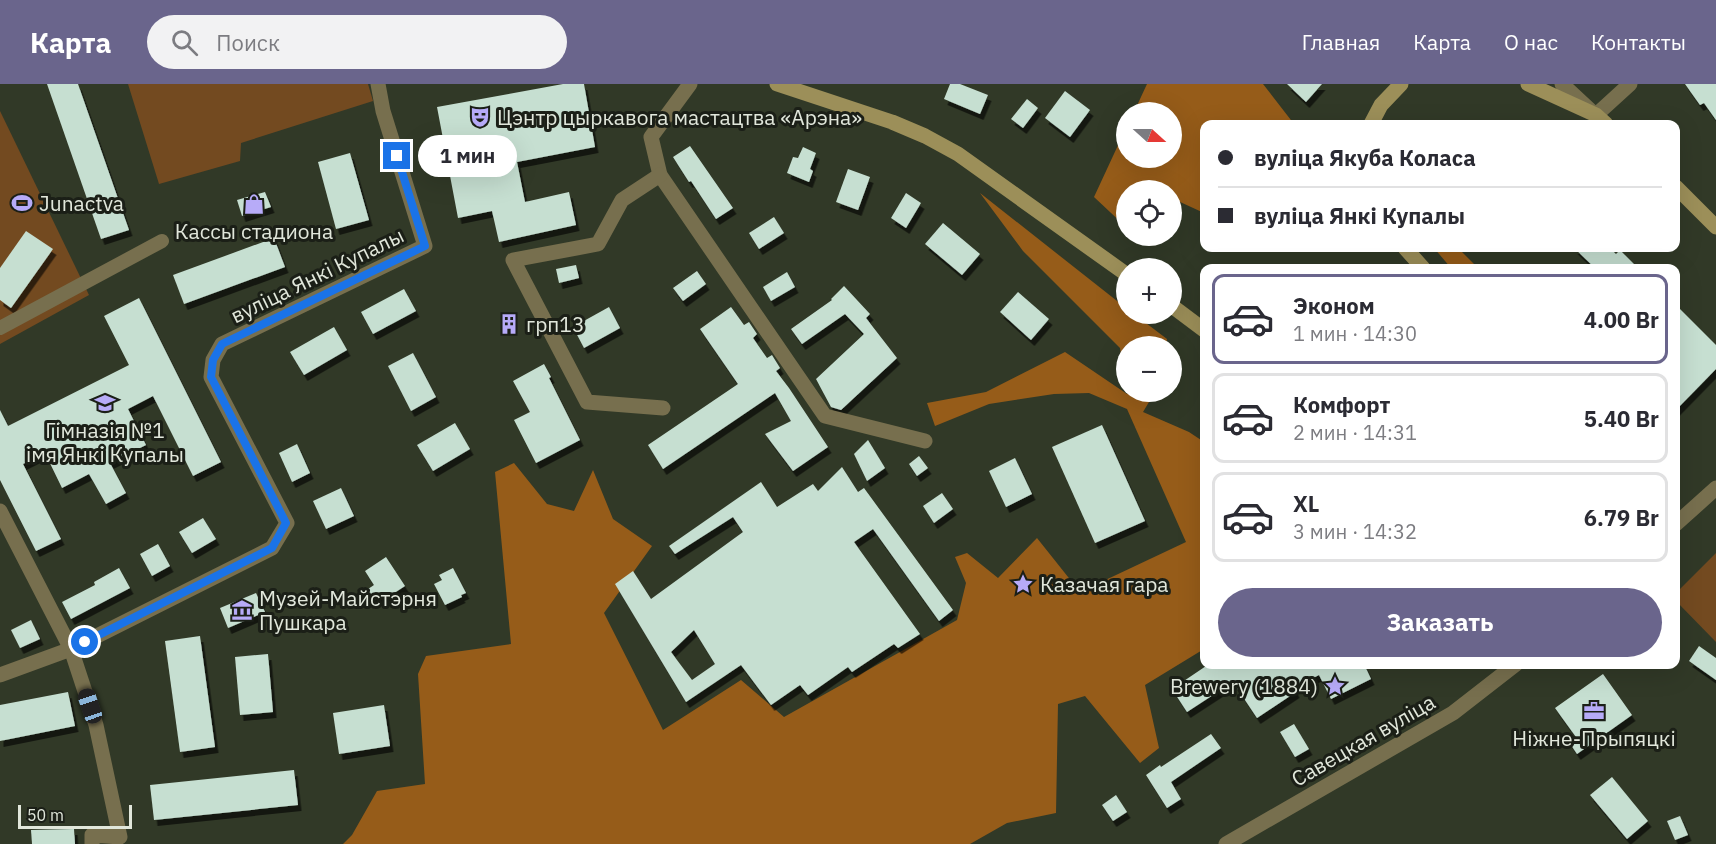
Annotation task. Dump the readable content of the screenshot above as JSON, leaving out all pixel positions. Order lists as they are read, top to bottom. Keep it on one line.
{"streets":{"street":["вуліца Янкі Купалы","Савецкая вуліца"]},"places":{"theatre":["Цэнтр цыркавога мастацтва «Арэна»"],"sports":["Junactva"],"shop":["Кассы стадиона"],"building":["грп13"],"school or university":["Гімназія №1 імя Янкі Купалы"],"place":["Казачая гара","Brewery (1884)"],"museum":["Музей-Майстэрня Пушкара"],"office":["Ніжне-Прыпяцкі"]},"scale_bar":"50 m","north":"right","page":{"header":"Карта","search":"Поиск","nav":["Главная","Карта","О нас","Контакты"],"map_buttons":["+","−"],"banner":["вуліца Якуба Коласа","вуліца Янкі Купалы"],"bubble":"1 мин","list":[{"name":"Эконом","note":"1 мин · 14:30","value":"4.00 Br"},{"name":"Комфорт","note":"2 мин · 14:31","value":"5.40 Br"},{"name":"XL","note":"3 мин · 14:32","value":"6.79 Br"}],"buttons":"Заказать","scale":"50 m"}}
